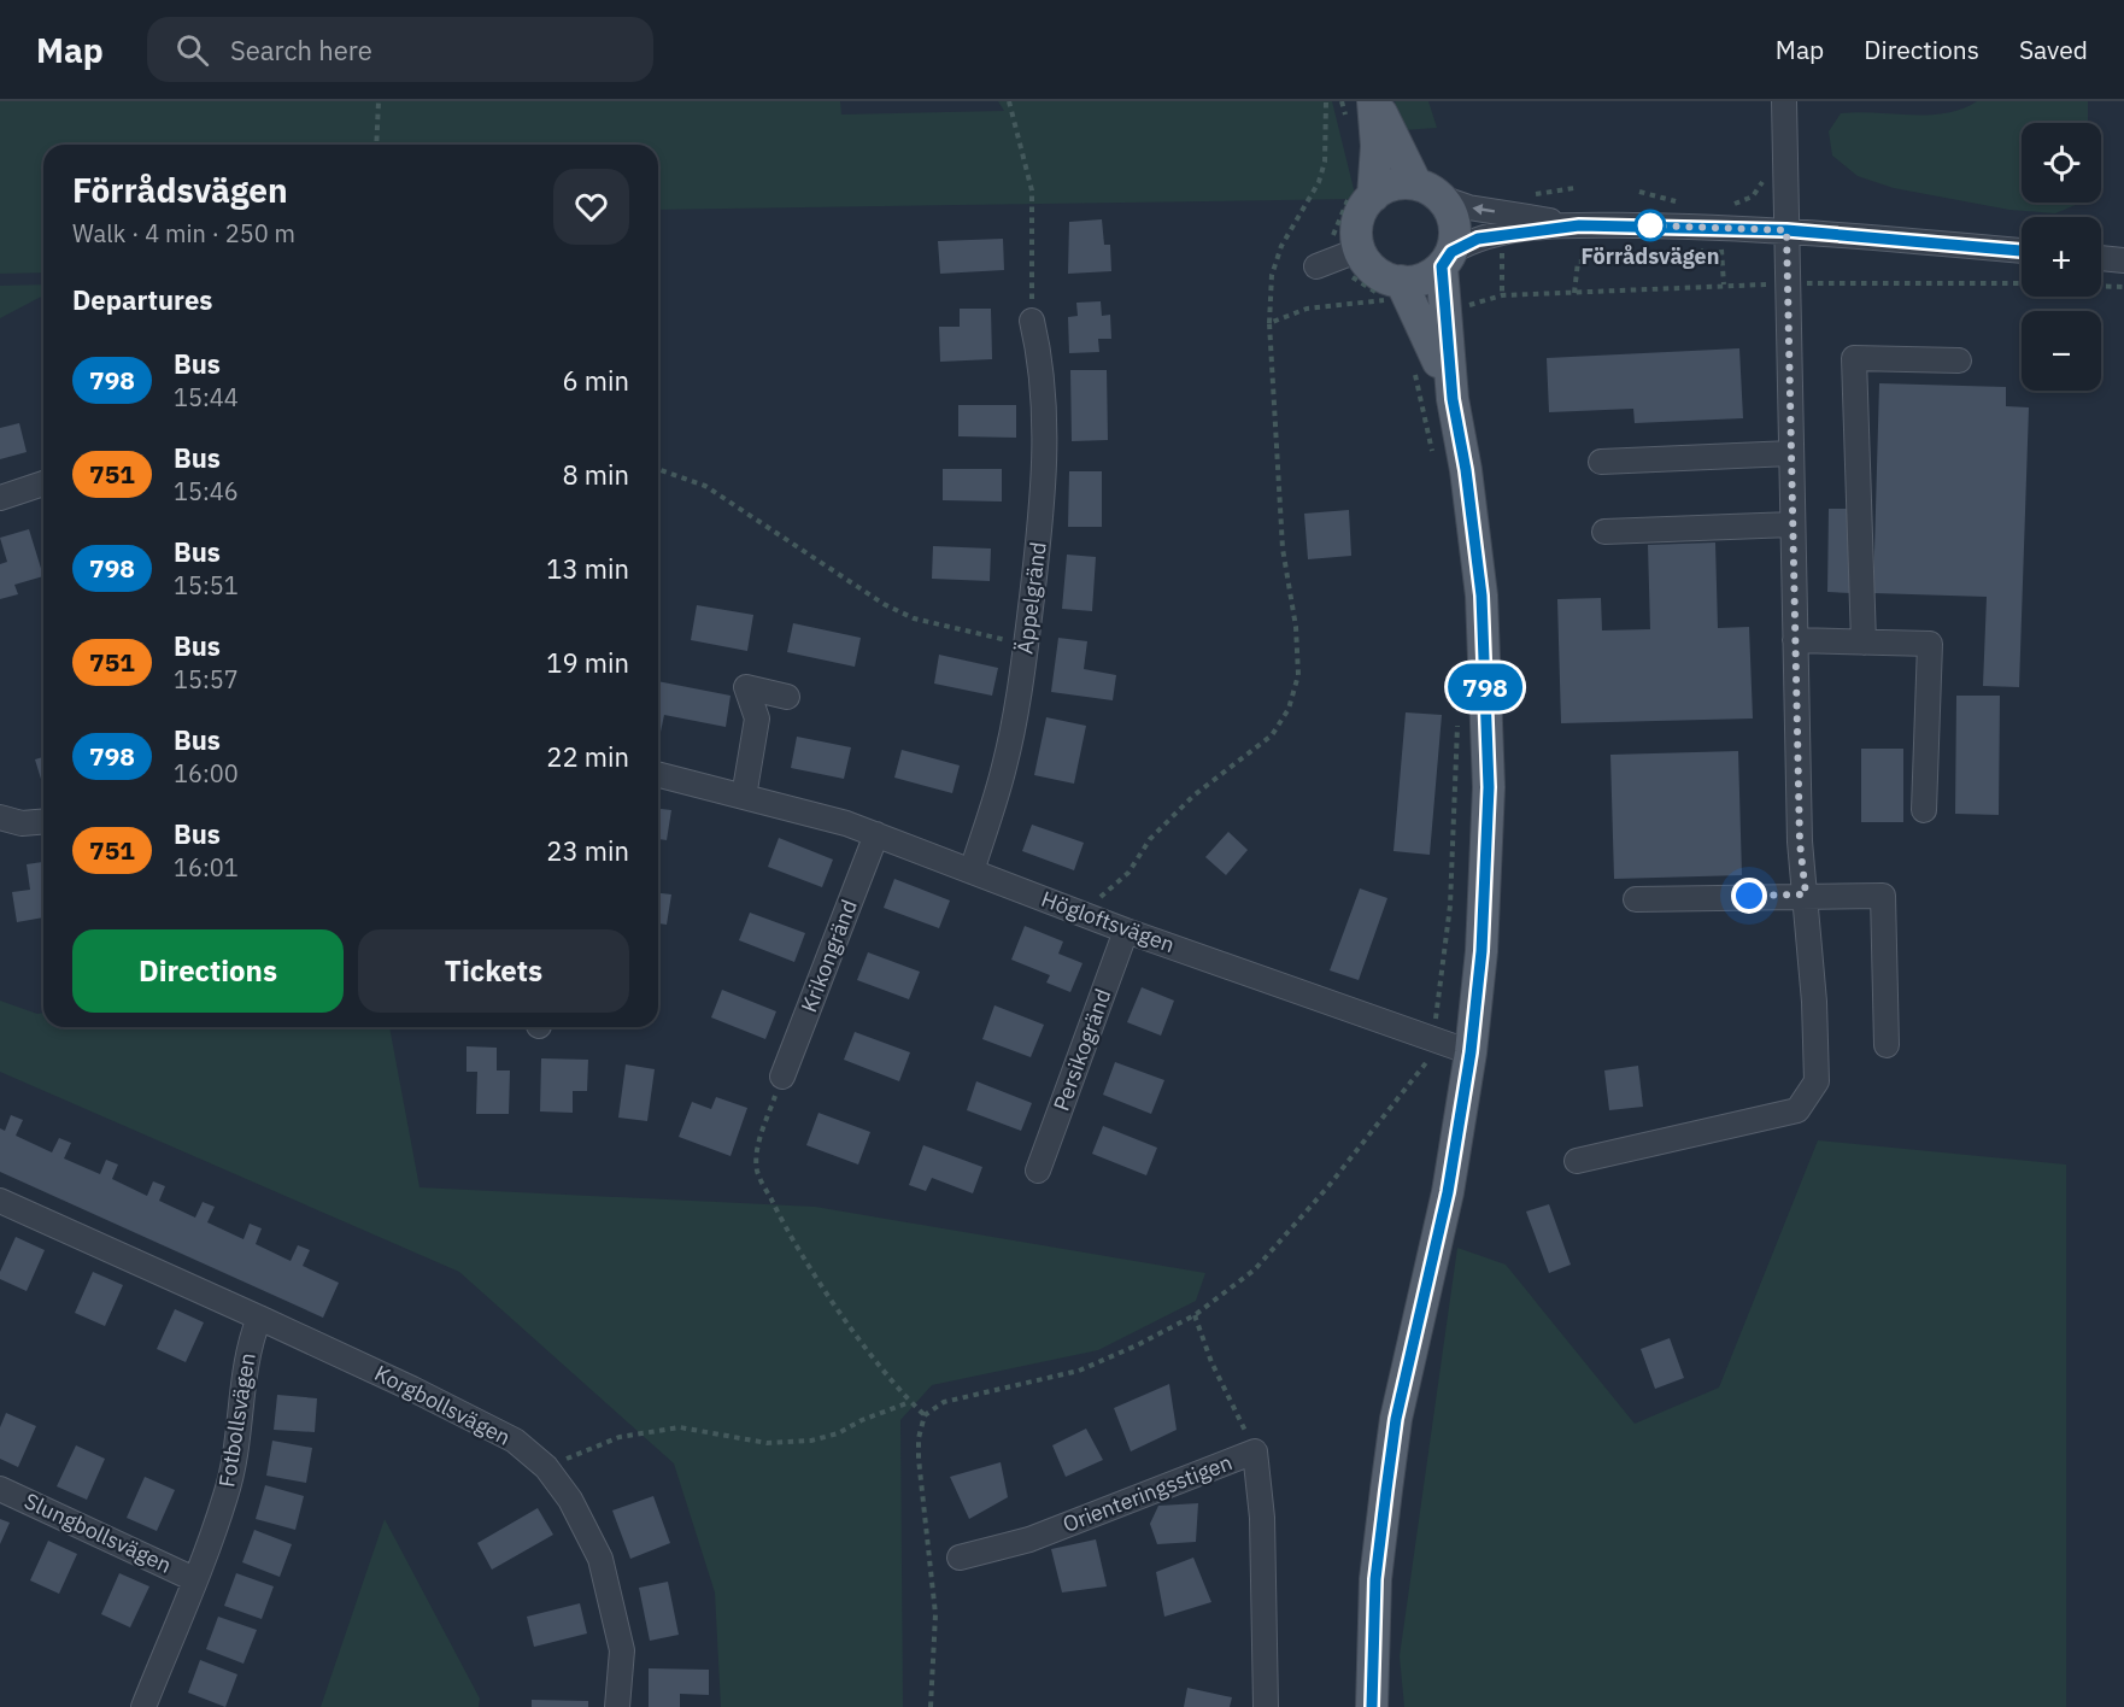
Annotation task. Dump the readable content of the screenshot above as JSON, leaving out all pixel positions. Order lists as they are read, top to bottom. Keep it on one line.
{"streets":{"street":["Äppelgränd","Högloftsvägen","Krikongränd","Persikogränd","Korgbollsvägen","Fotbollsvägen","Orienteringsstigen","Slungbollsvägen"]},"crossings":[["Äppelgränd","Högloftsvägen"],["Högloftsvägen","Krikongränd"],["Högloftsvägen","Persikogränd"],["Korgbollsvägen","Fotbollsvägen"],["Fotbollsvägen","Slungbollsvägen"]],"places":["Förrådsvägen"],"lines":["bus line 798"],"page":{"header":"Map","search":"Search here","nav":["Map","Directions","Saved"],"on_map":"798","map_buttons":["+","−"],"heading":[["Förrådsvägen","Walk · 4 min · 250 m"],"Departures"],"list":[{"mark":"798","name":"Bus","note":"15:44","value":"6 min"},{"mark":"751","name":"Bus","note":"15:46","value":"8 min"},{"mark":"798","name":"Bus","note":"15:51","value":"13 min"},{"mark":"751","name":"Bus","note":"15:57","value":"19 min"},{"mark":"798","name":"Bus","note":"16:00","value":"22 min"},{"mark":"751","name":"Bus","note":"16:01","value":"23 min"}],"buttons":["Directions","Tickets"]}}
